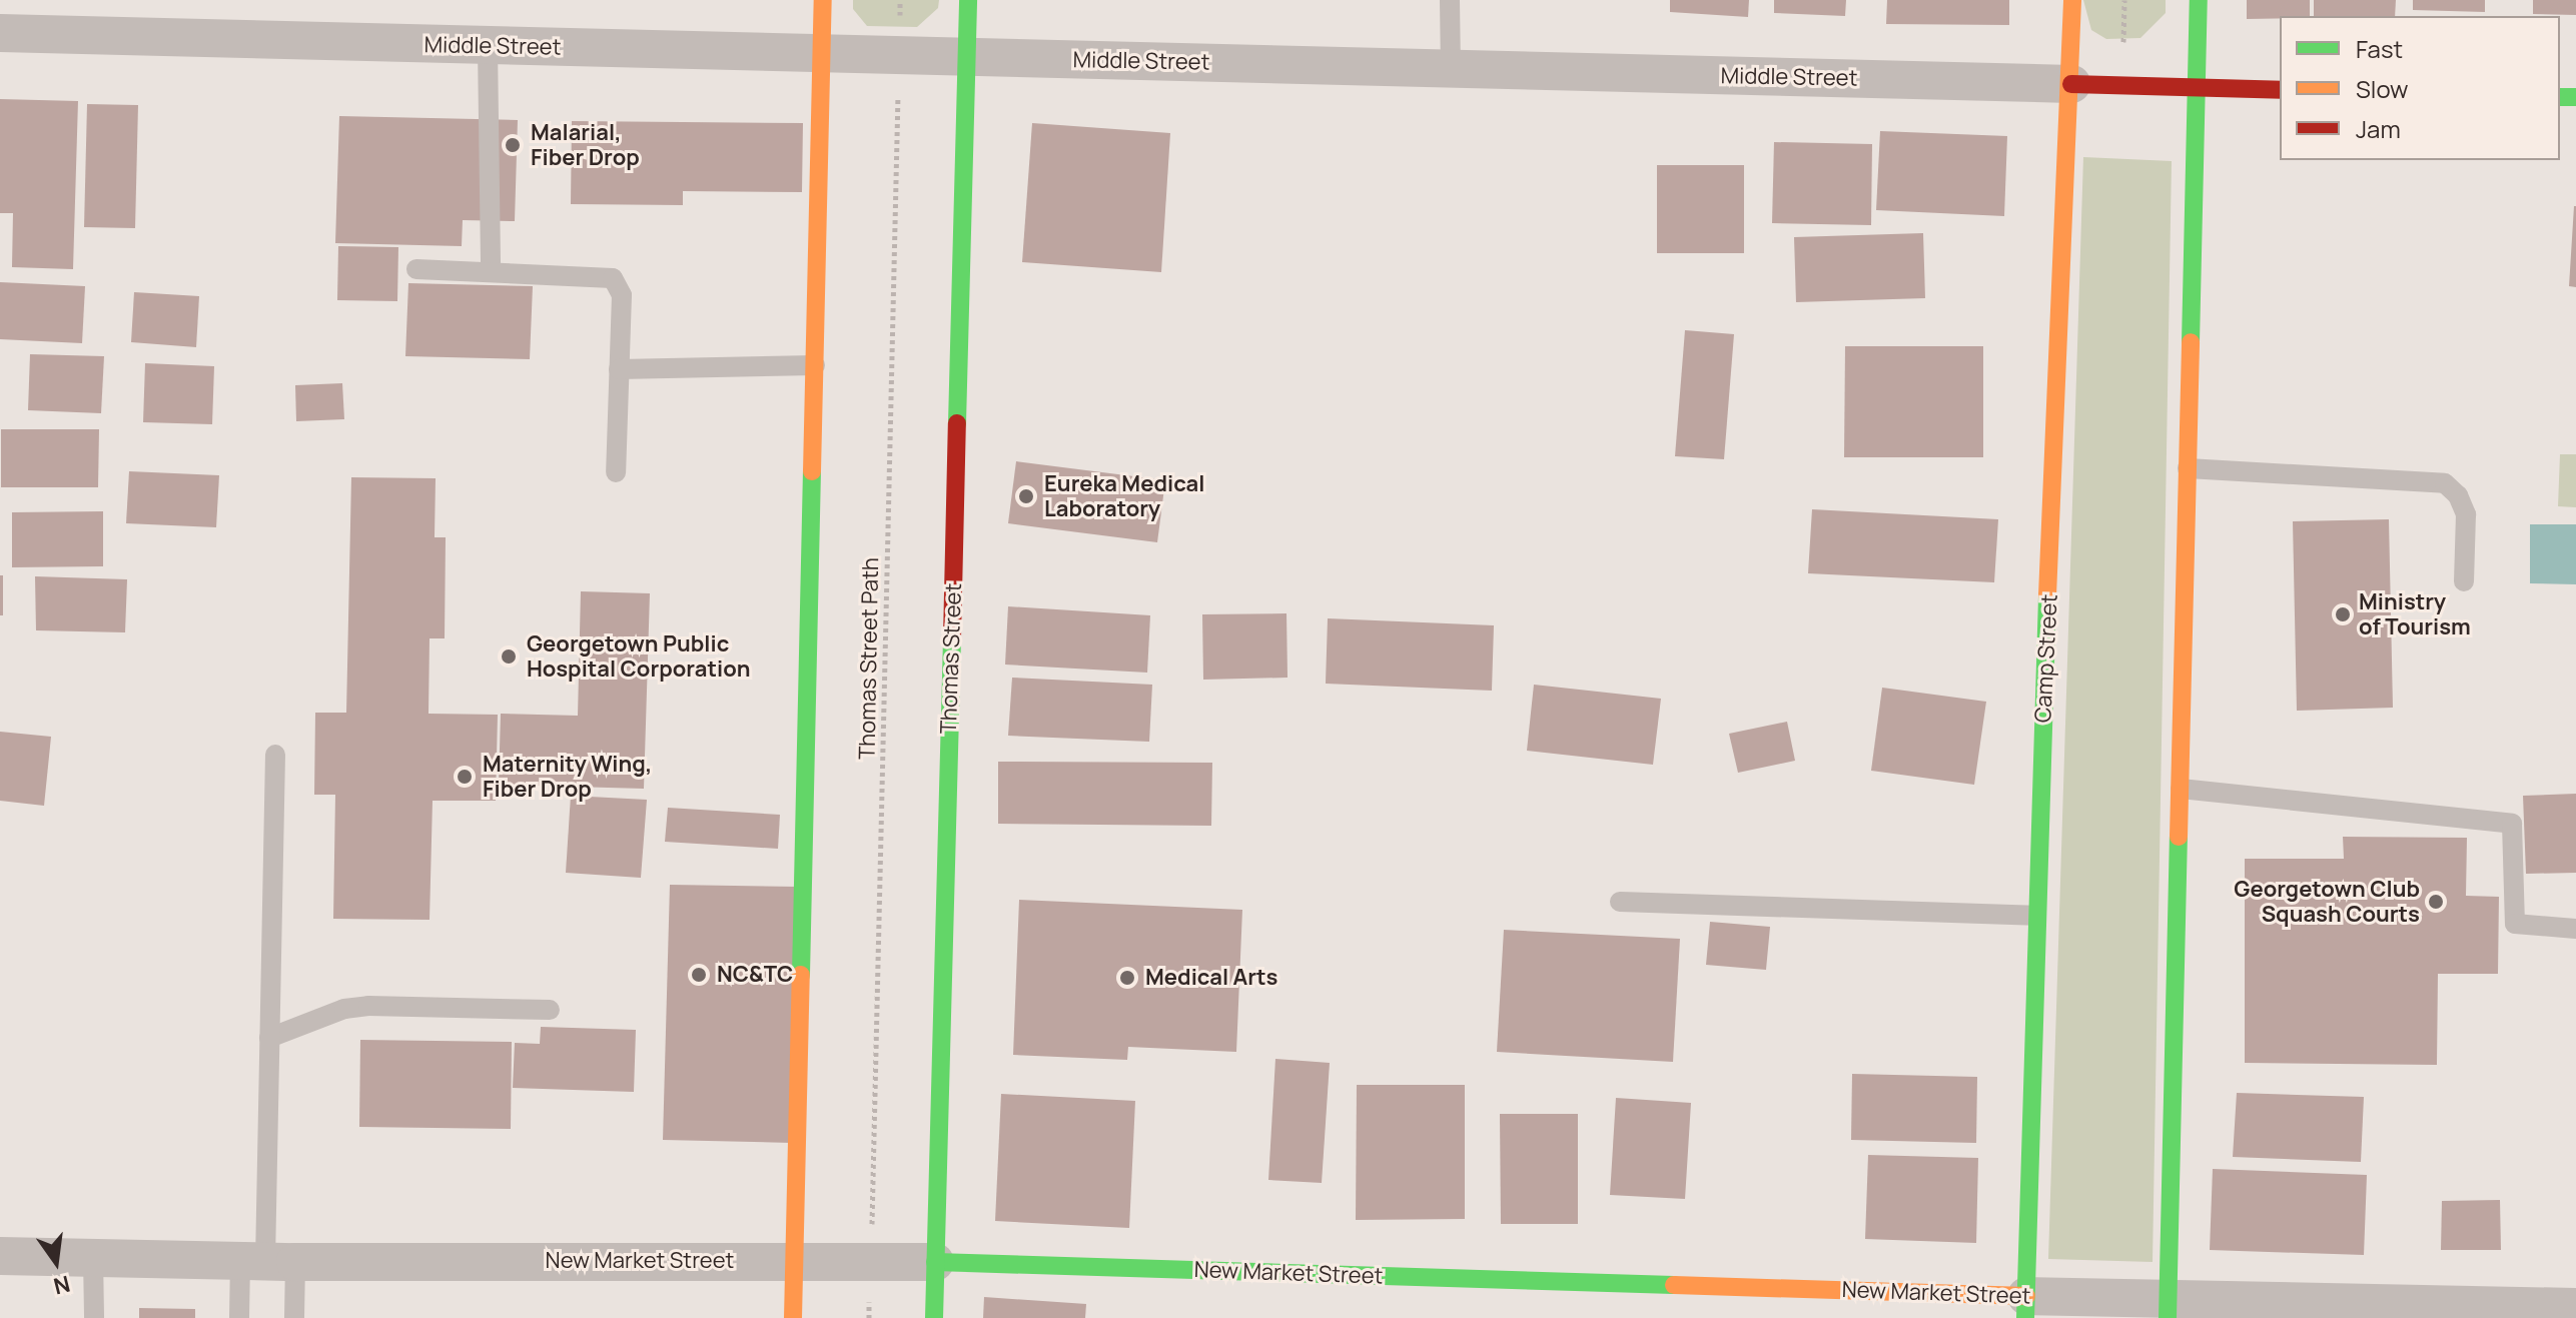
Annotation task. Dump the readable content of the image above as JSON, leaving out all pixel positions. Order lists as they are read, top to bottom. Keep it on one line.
{"streets":{"street":["Middle Street","Thomas Street","Camp Street","New Market Street"],"path":["Thomas Street Path"]},"crossings":[["Middle Street","Thomas Street Path"],["Middle Street","Thomas Street"],["Middle Street","Camp Street"],["Thomas Street Path","New Market Street"],["Thomas Street","New Market Street"],["Camp Street","New Market Street"]],"places":["Malarial, Fiber Drop","Eureka Medical Laboratory","Ministry of Tourism","Georgetown Public Hospital Corporation","Maternity Wing, Fiber Drop","Georgetown Club Squash Courts","NC&TC","Medical Arts"],"legend":["Fast","Slow","Jam"],"north":"bottom"}
